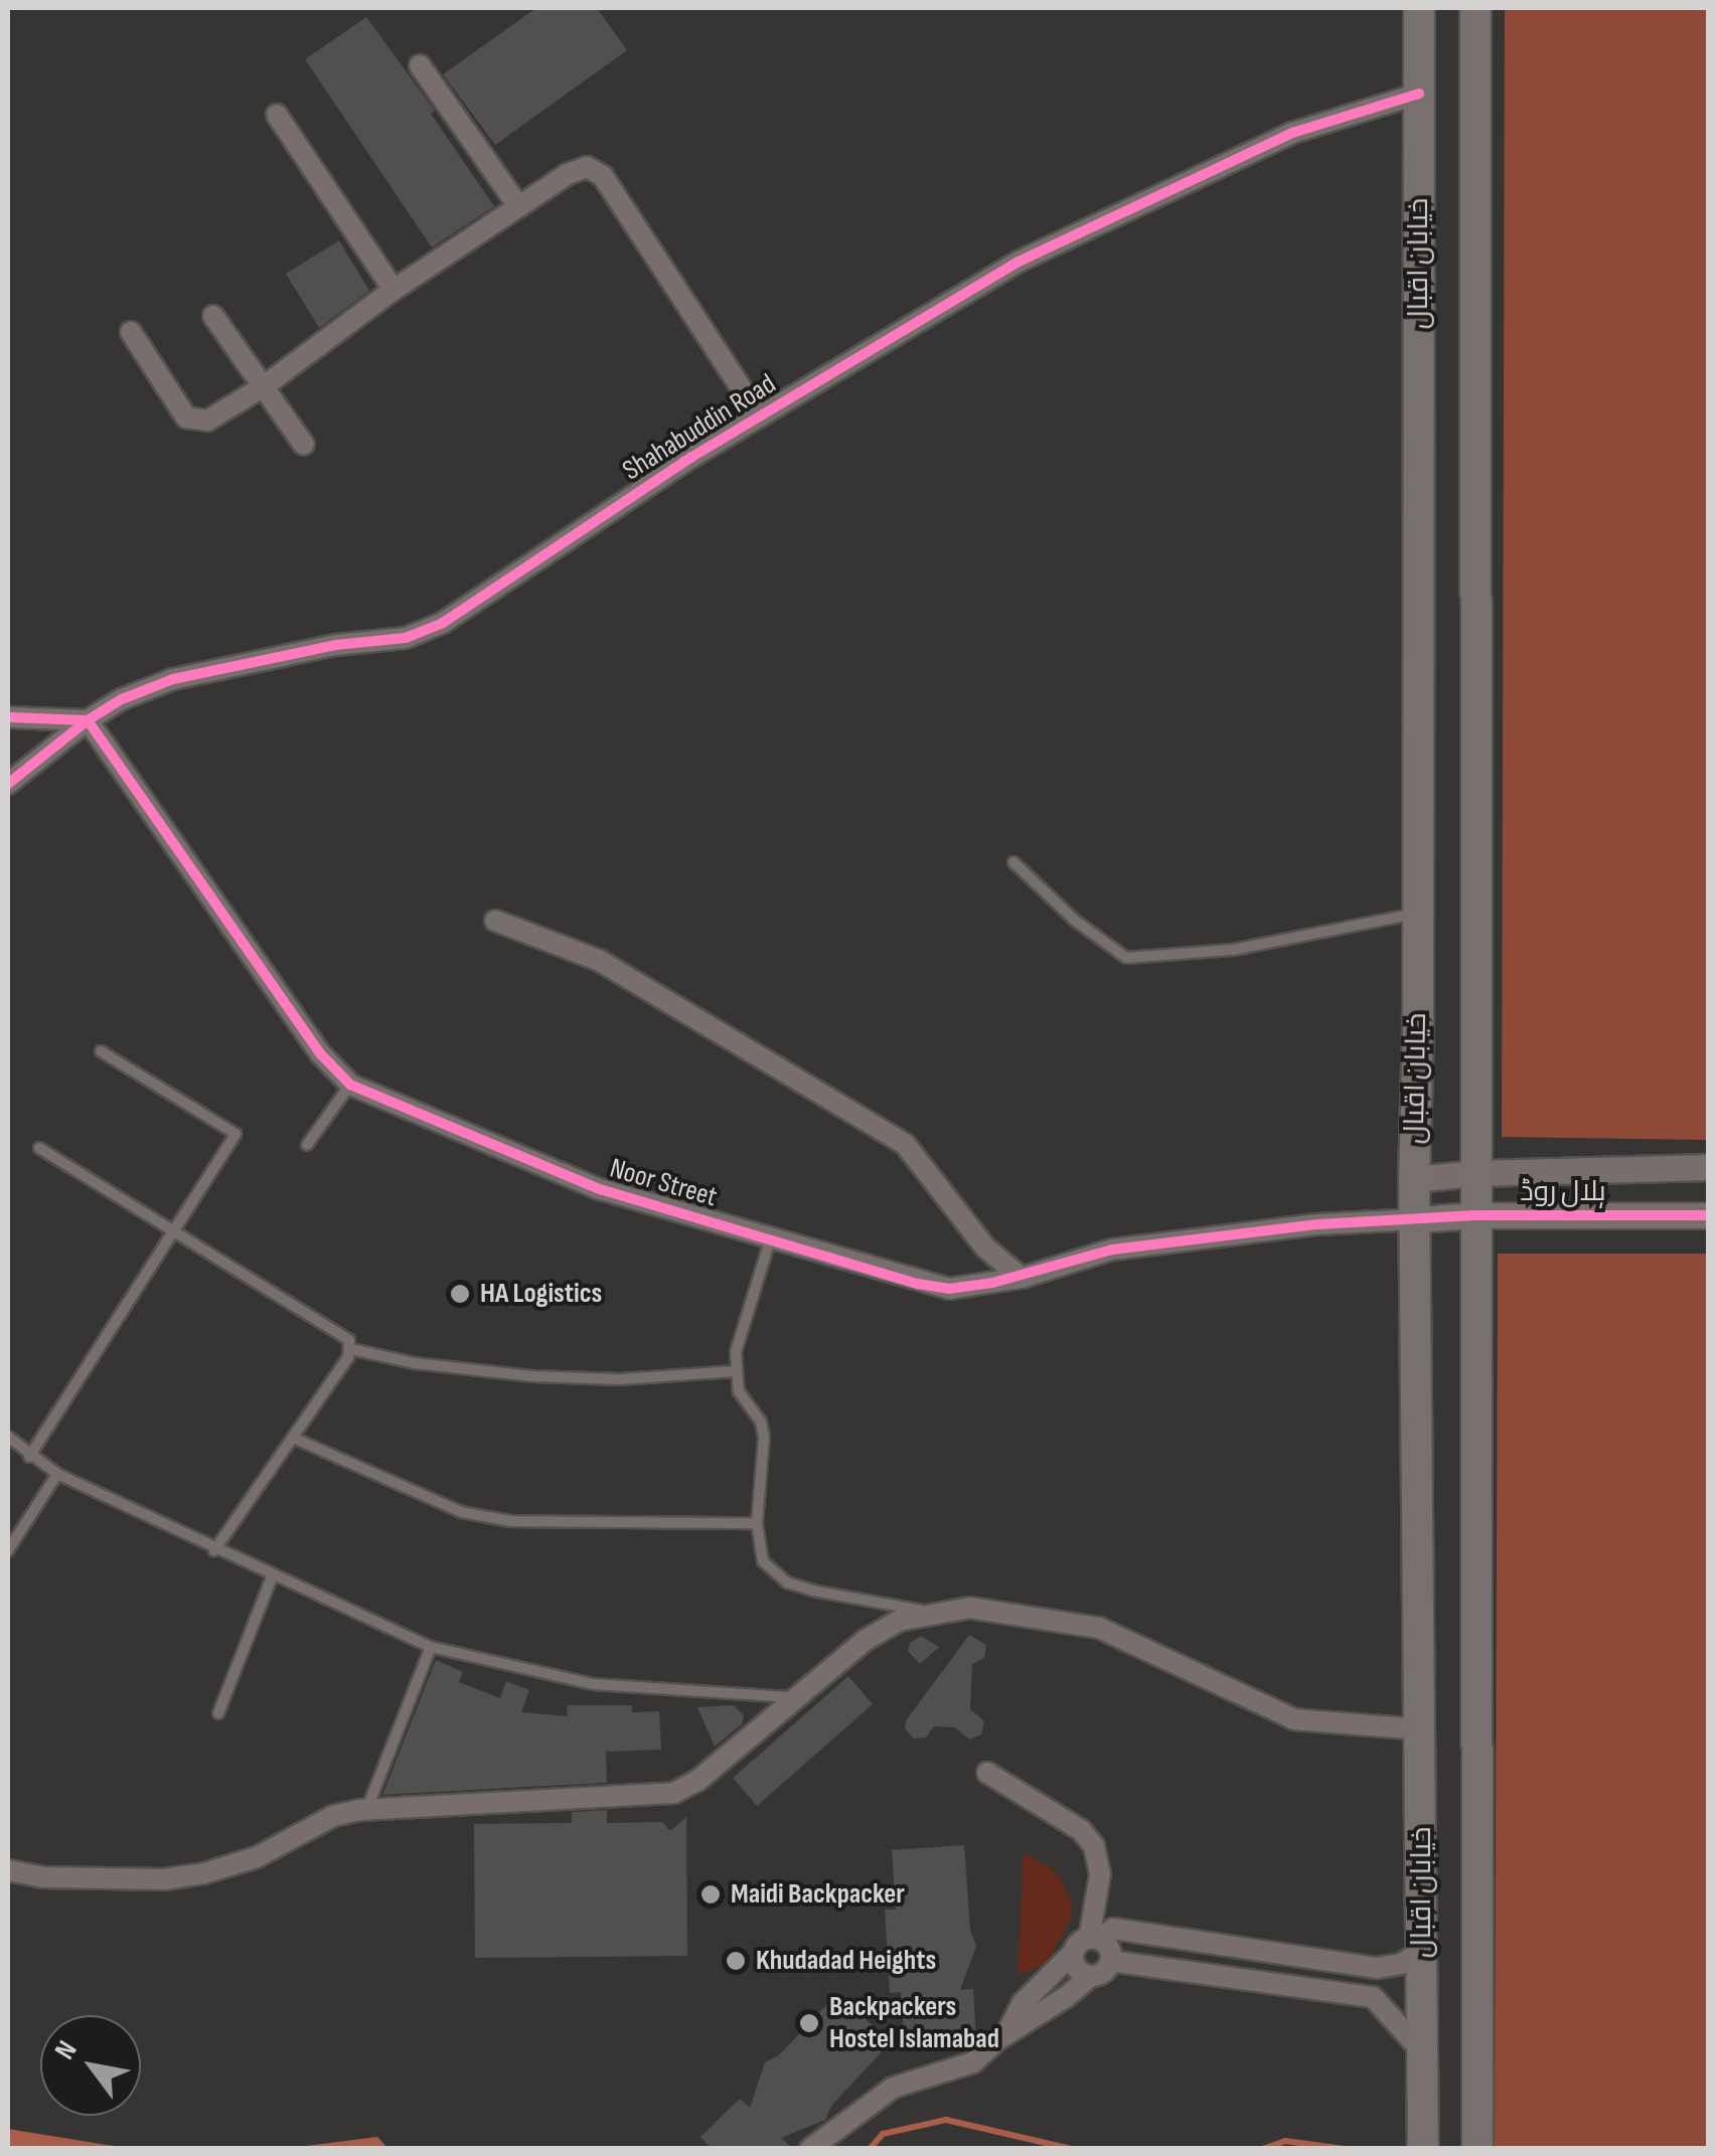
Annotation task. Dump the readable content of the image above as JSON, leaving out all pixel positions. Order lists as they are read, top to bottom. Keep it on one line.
{"streets":{"main road":["خیابان اقبال"],"street":["Shahabuddin Road","Noor Street","ہلال روڈ"]},"crossings":[["خیابان اقبال","Shahabuddin Road"],["خیابان اقبال","Noor Street"],["خیابان اقبال","ہلال روڈ"],["Shahabuddin Road","Noor Street"],["Noor Street","ہلال روڈ"]],"places":["HA Logistics","Maidi Backpacker","Khudadad Heights","Backpackers Hostel Islamabad"],"north":"top left"}
